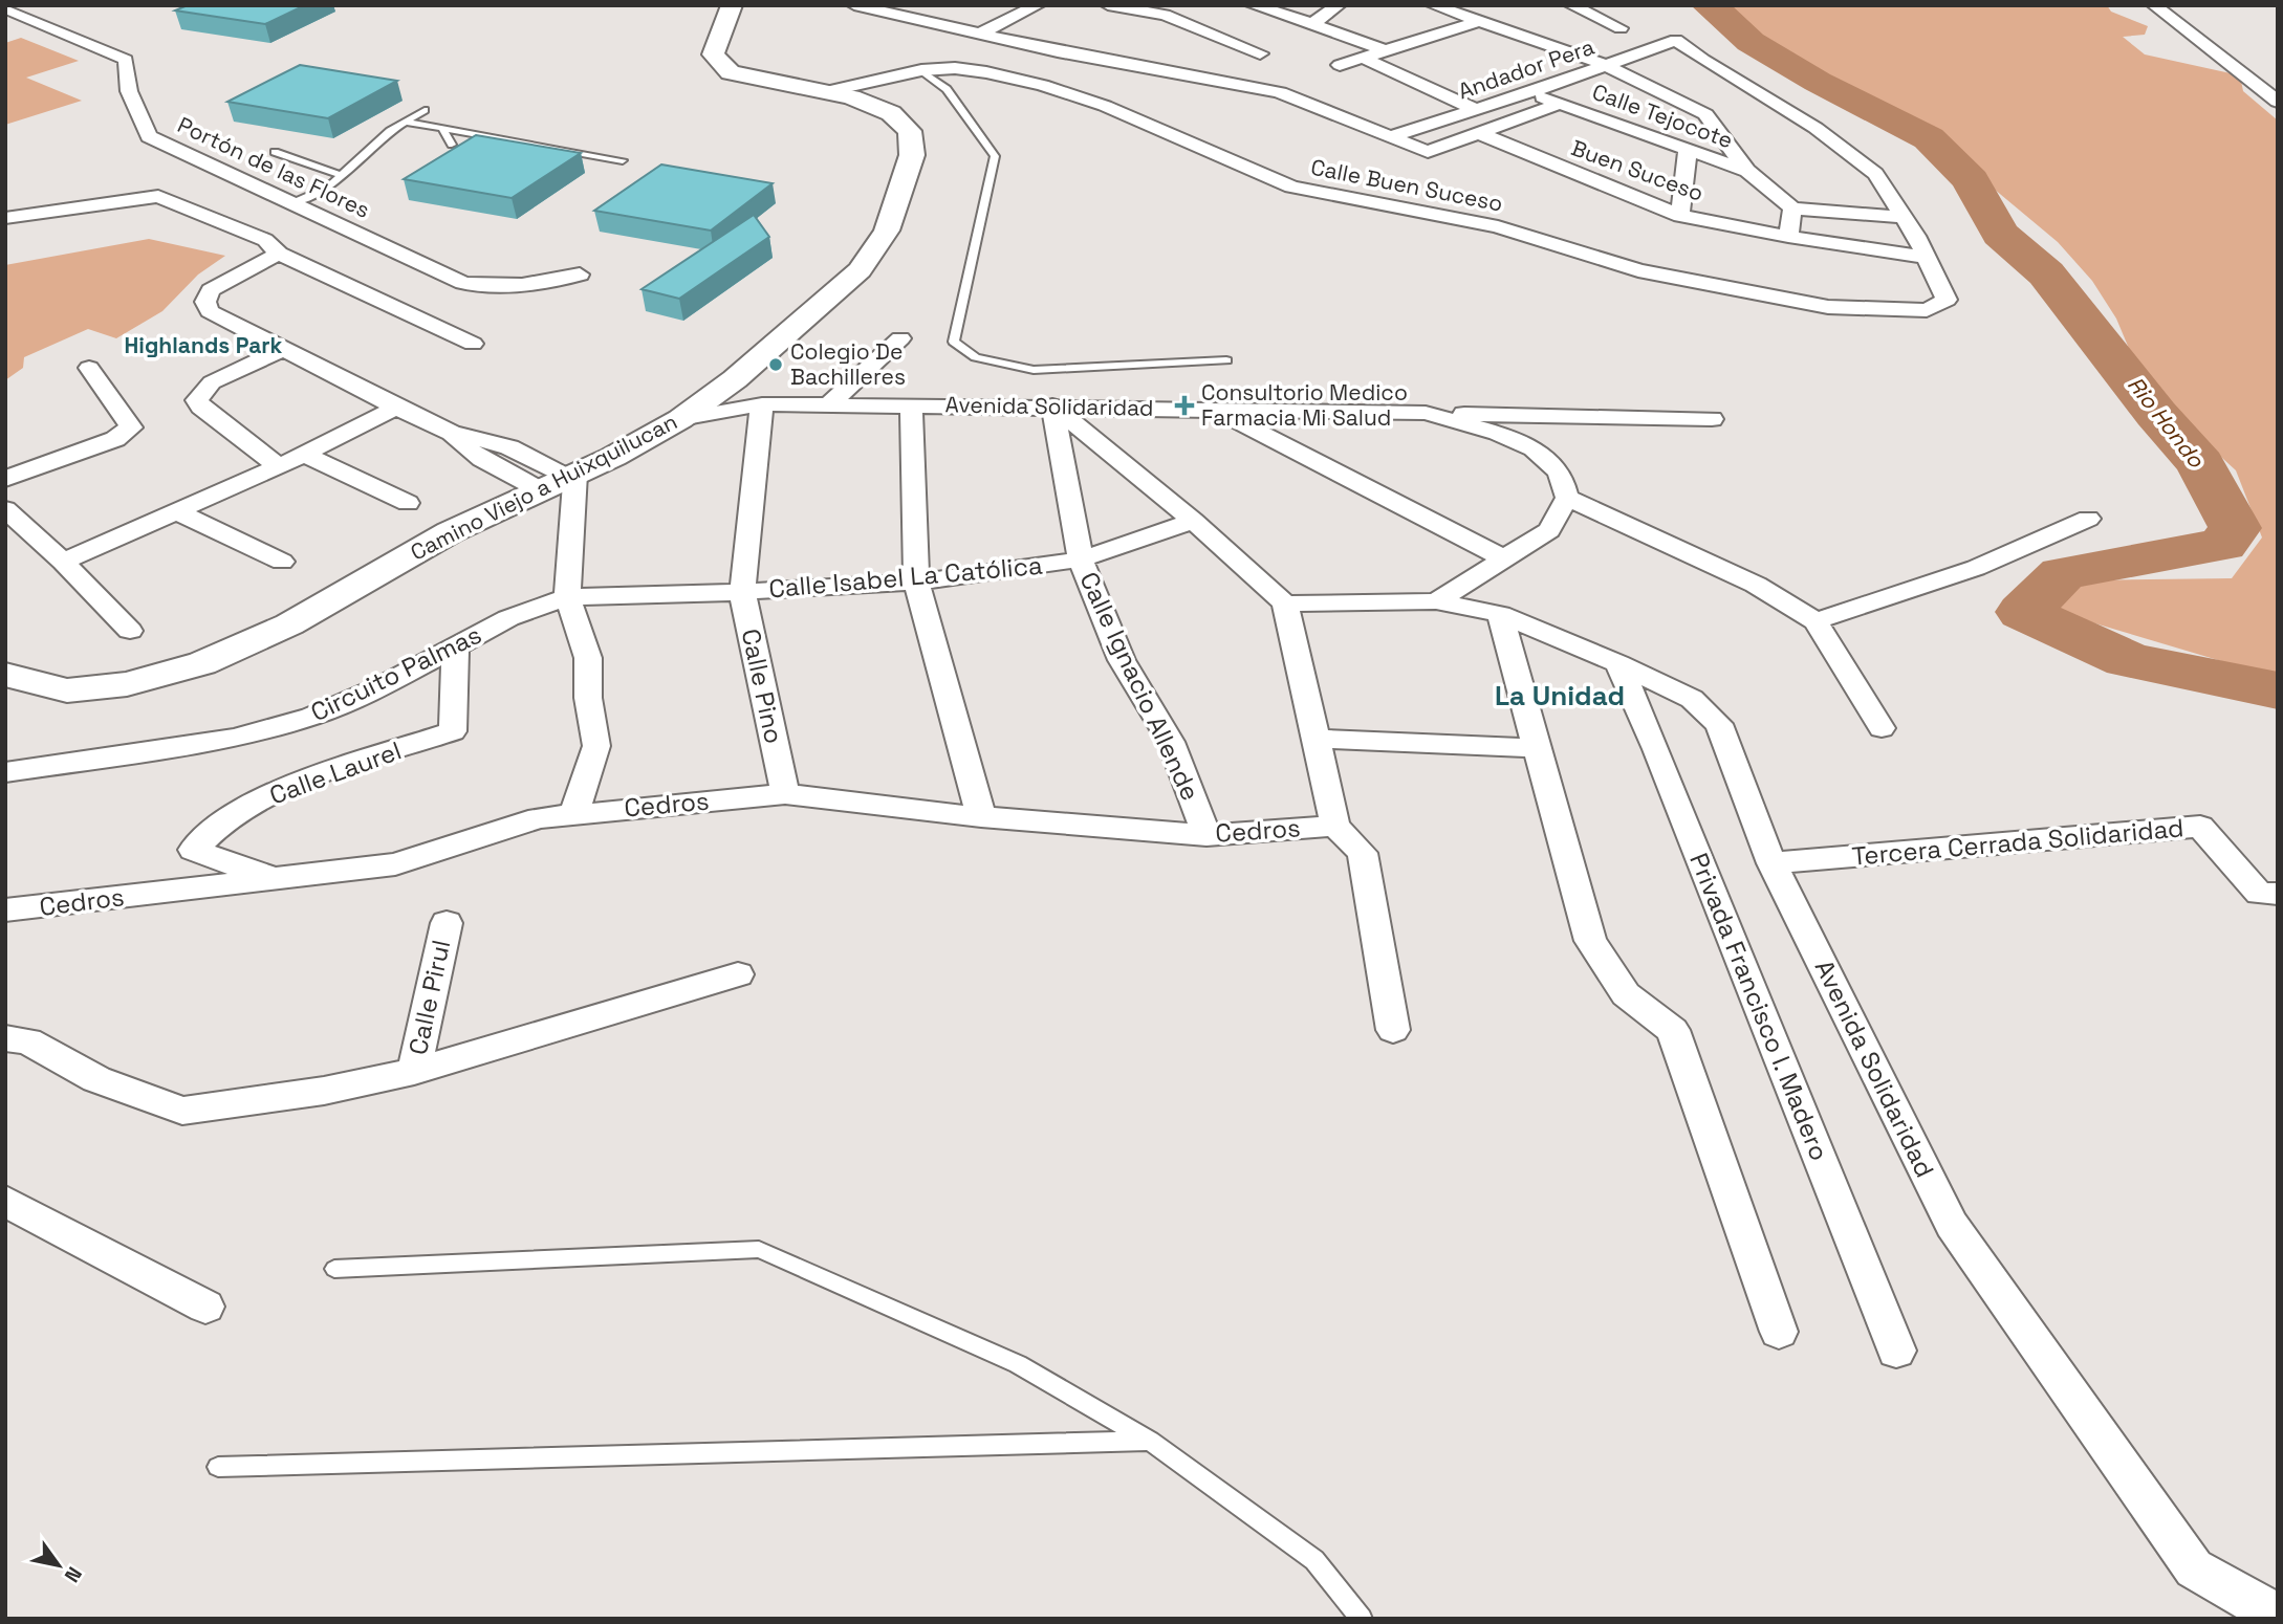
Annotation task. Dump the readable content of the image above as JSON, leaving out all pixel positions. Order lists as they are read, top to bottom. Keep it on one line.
{"streets":{"main road":["Camino Viejo a Huixquilucan"],"street":["Andador Pera","Calle Tejocote","Portón de las Flores","Buen Suceso","Calle Buen Suceso","Avenida Solidaridad","Calle Isabel La Católica","Circuito Palmas","Calle Pino","Calle Ignacio Allende","Calle Laurel","Cedros","Tercera Cerrada Solidaridad","Calle Pirul","Privada Francisco I. Madero"]},"crossings":[["Andador Pera","Calle Tejocote"],["Andador Pera","Calle Buen Suceso"],["Calle Tejocote","Buen Suceso"],["Calle Tejocote","Calle Buen Suceso"],["Buen Suceso","Calle Buen Suceso"],["Avenida Solidaridad","Camino Viejo a Huixquilucan"],["Avenida Solidaridad","Calle Pino"],["Avenida Solidaridad","Calle Ignacio Allende"],["Avenida Solidaridad","Tercera Cerrada Solidaridad"],["Avenida Solidaridad","Privada Francisco I. Madero"],["Calle Isabel La Católica","Circuito Palmas"],["Calle Isabel La Católica","Calle Pino"],["Calle Isabel La Católica","Calle Ignacio Allende"],["Circuito Palmas","Calle Pino"],["Circuito Palmas","Calle Laurel"],["Calle Pino","Cedros"],["Calle Ignacio Allende","Cedros"],["Calle Laurel","Cedros"]],"districts":["Highlands Park","La Unidad"],"water":["Rio Hondo"],"places":{"other":["Colegio De Bachilleres"],"health":["Consultorio Medico Farmacia Mi Salud"]},"north":"bottom right"}
